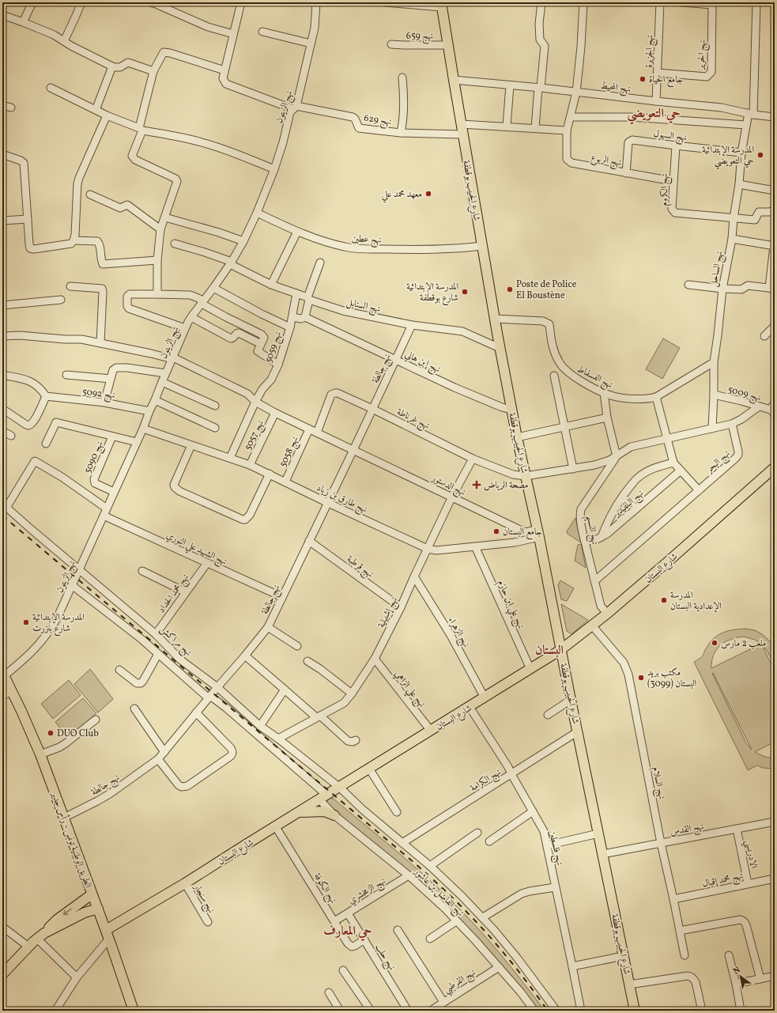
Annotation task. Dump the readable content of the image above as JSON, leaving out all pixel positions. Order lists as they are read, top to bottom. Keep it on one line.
{"streets":{"main road":["شارع الحبيب بوقطفة","شارع البستان","الطريق الوطنية تونس - رأس جدير"],"street":["نهج 659","نهج الجزيرة","نهج الحرير","نهج المحيط","نهج الزيتون","نهج 629","نهج السهول","نهج الربوع","نهج الكروم","نهج عطين","نهج الساحل","نهج السنابل","نهج 5059","نهج إبن هاني","نهج جالطة","نهج الفسفاط","نهج 5092","نهج 5009","نهج غرناطة","نهج 5057","نهج 5058","نهج 5090","نهج البحر","نهج الدستور","نهج طارق بن زياد","نهج البلفيدير","نهج النسيم","نهج الشهيد علي النوري","نهج قرطبة","نهج محمد الحداد","نهج علي ابن حازم","نهج إشبيلية","نهج الزهراء","نهج مراكش","نهج علي الزاهي","نهج الكرامة","نهج السلام","نهج القدس","نهج فلسطين","الادريسي","نهج محمد إقبال","نهج الكوفة","نهج الزمخشري","نهج الفاضل بن عاشور","نهج سنجار","نهج حلب","نهج القرطبي"]},"crossings":[["نهج 659","شارع الحبيب بوقطفة"],["نهج الجزيرة","نهج الحرير"],["نهج الجزيرة","نهج المحيط"],["نهج المحيط","شارع الحبيب بوقطفة"],["نهج المحيط","نهج الساحل"],["نهج الزيتون","نهج 629"],["نهج الزيتون","نهج عطين"],["نهج الزيتون","نهج السنابل"],["نهج الزيتون","نهج 5092"],["نهج الزيتون","نهج 5090"],["نهج الزيتون","نهج الدستور"],["نهج الزيتون","نهج طارق بن زياد"],["نهج الزيتون","نهج الشهيد علي النوري"],["نهج الزيتون","نهج مراكش"],["نهج الزيتون","الطريق الوطنية تونس - رأس جدير"],["نهج الزيتون","نهج الفاضل بن عاشور"],["نهج 629","شارع الحبيب بوقطفة"],["نهج السهول","نهج الربوع"],["نهج السهول","نهج الكروم"],["نهج السهول","نهج الساحل"],["نهج الربوع","نهج الكروم"],["نهج الكروم","نهج الساحل"],["شارع الحبيب بوقطفة","نهج عطين"],["شارع الحبيب بوقطفة","نهج السنابل"],["شارع الحبيب بوقطفة","نهج إبن هاني"],["شارع الحبيب بوقطفة","نهج الفسفاط"],["شارع الحبيب بوقطفة","نهج غرناطة"],["شارع الحبيب بوقطفة","نهج الدستور"],["شارع الحبيب بوقطفة","نهج طارق بن زياد"],["شارع الحبيب بوقطفة","شارع البستان"],["شارع الحبيب بوقطفة","نهج الكرامة"],["شارع الحبيب بوقطفة","نهج القدس"],["نهج الساحل","نهج الفسفاط"],["نهج الساحل","نهج 5009"],["نهج السنابل","نهج 5059"],["نهج السنابل","نهج جالطة"],["نهج 5059","نهج إبن هاني"],["نهج 5059","نهج الدستور"],["نهج 5059","نهج طارق بن زياد"],["نهج إبن هاني","نهج جالطة"],["نهج جالطة","نهج غرناطة"],["نهج جالطة","نهج الدستور"],["نهج جالطة","نهج طارق بن زياد"],["نهج جالطة","نهج الشهيد علي النوري"],["نهج جالطة","نهج قرطبة"],["نهج جالطة","نهج مراكش"],["نهج جالطة","الطريق الوطنية تونس - رأس جدير"],["نهج جالطة","نهج الفاضل بن عاشور"],["نهج غرناطة","نهج الدستور"],["نهج غرناطة","نهج النسيم"],["نهج غرناطة","نهج إشبيلية"],["نهج 5057","نهج الدستور"],["نهج 5057","نهج طارق بن زياد"],["نهج 5058","نهج الدستور"],["نهج 5058","نهج طارق بن زياد"],["نهج البحر","نهج النسيم"],["نهج الدستور","نهج طارق بن زياد"],["نهج الدستور","نهج إشبيلية"],["نهج طارق بن زياد","نهج علي ابن حازم"],["نهج طارق بن زياد","نهج إشبيلية"],["نهج البلفيدير","نهج النسيم"],["نهج النسيم","شارع البستان"],["نهج الشهيد علي النوري","نهج محمد الحداد"],["نهج قرطبة","نهج إشبيلية"],["شارع البستان","نهج علي ابن حازم"],["شارع البستان","نهج الزهراء"],["شارع البستان","نهج مراكش"],["شارع البستان","نهج علي الزاهي"],["شارع البستان","نهج السلام"],["شارع البستان","الطريق الوطنية تونس - رأس جدير"],["شارع البستان","نهج فلسطين"],["شارع البستان","نهج الكوفة"],["شارع البستان","نهج الفاضل بن عاشور"],["شارع البستان","نهج سنجار"],["نهج محمد الحداد","نهج مراكش"],["نهج إشبيلية","نهج الزهراء"],["نهج إشبيلية","نهج مراكش"],["نهج إشبيلية","نهج علي الزاهي"],["نهج مراكش","نهج الكرامة"],["نهج الكرامة","نهج فلسطين"],["نهج السلام","نهج القدس"],["نهج السلام","نهج محمد إقبال"],["نهج القدس","الادريسي"],["الادريسي","نهج محمد إقبال"],["نهج الكوفة","نهج الزمخشري"],["نهج الكوفة","نهج حلب"],["نهج الزمخشري","نهج الفاضل بن عاشور"],["نهج الزمخشري","نهج حلب"],["نهج الفاضل بن عاشور","نهج القرطبي"]],"districts":["حي التعويضي","البستان","حي المعارف"],"places":{"other":["جامع الحياة","المدرسة الإبتدائية حي التعويضي","معهد محمد علي","Poste de Police El Boustène","المدرسة الإبتدائية شارع بوقطفة","جامع البستان","المدرسة الإعدادية البستان","المدرسة الإبتدائية شارع بنزرت","ملعب 2 مارس","مكتب بريد البستان (3099)","DUO Club"],"health":["مصحة الرياض"]},"north":"top left"}
